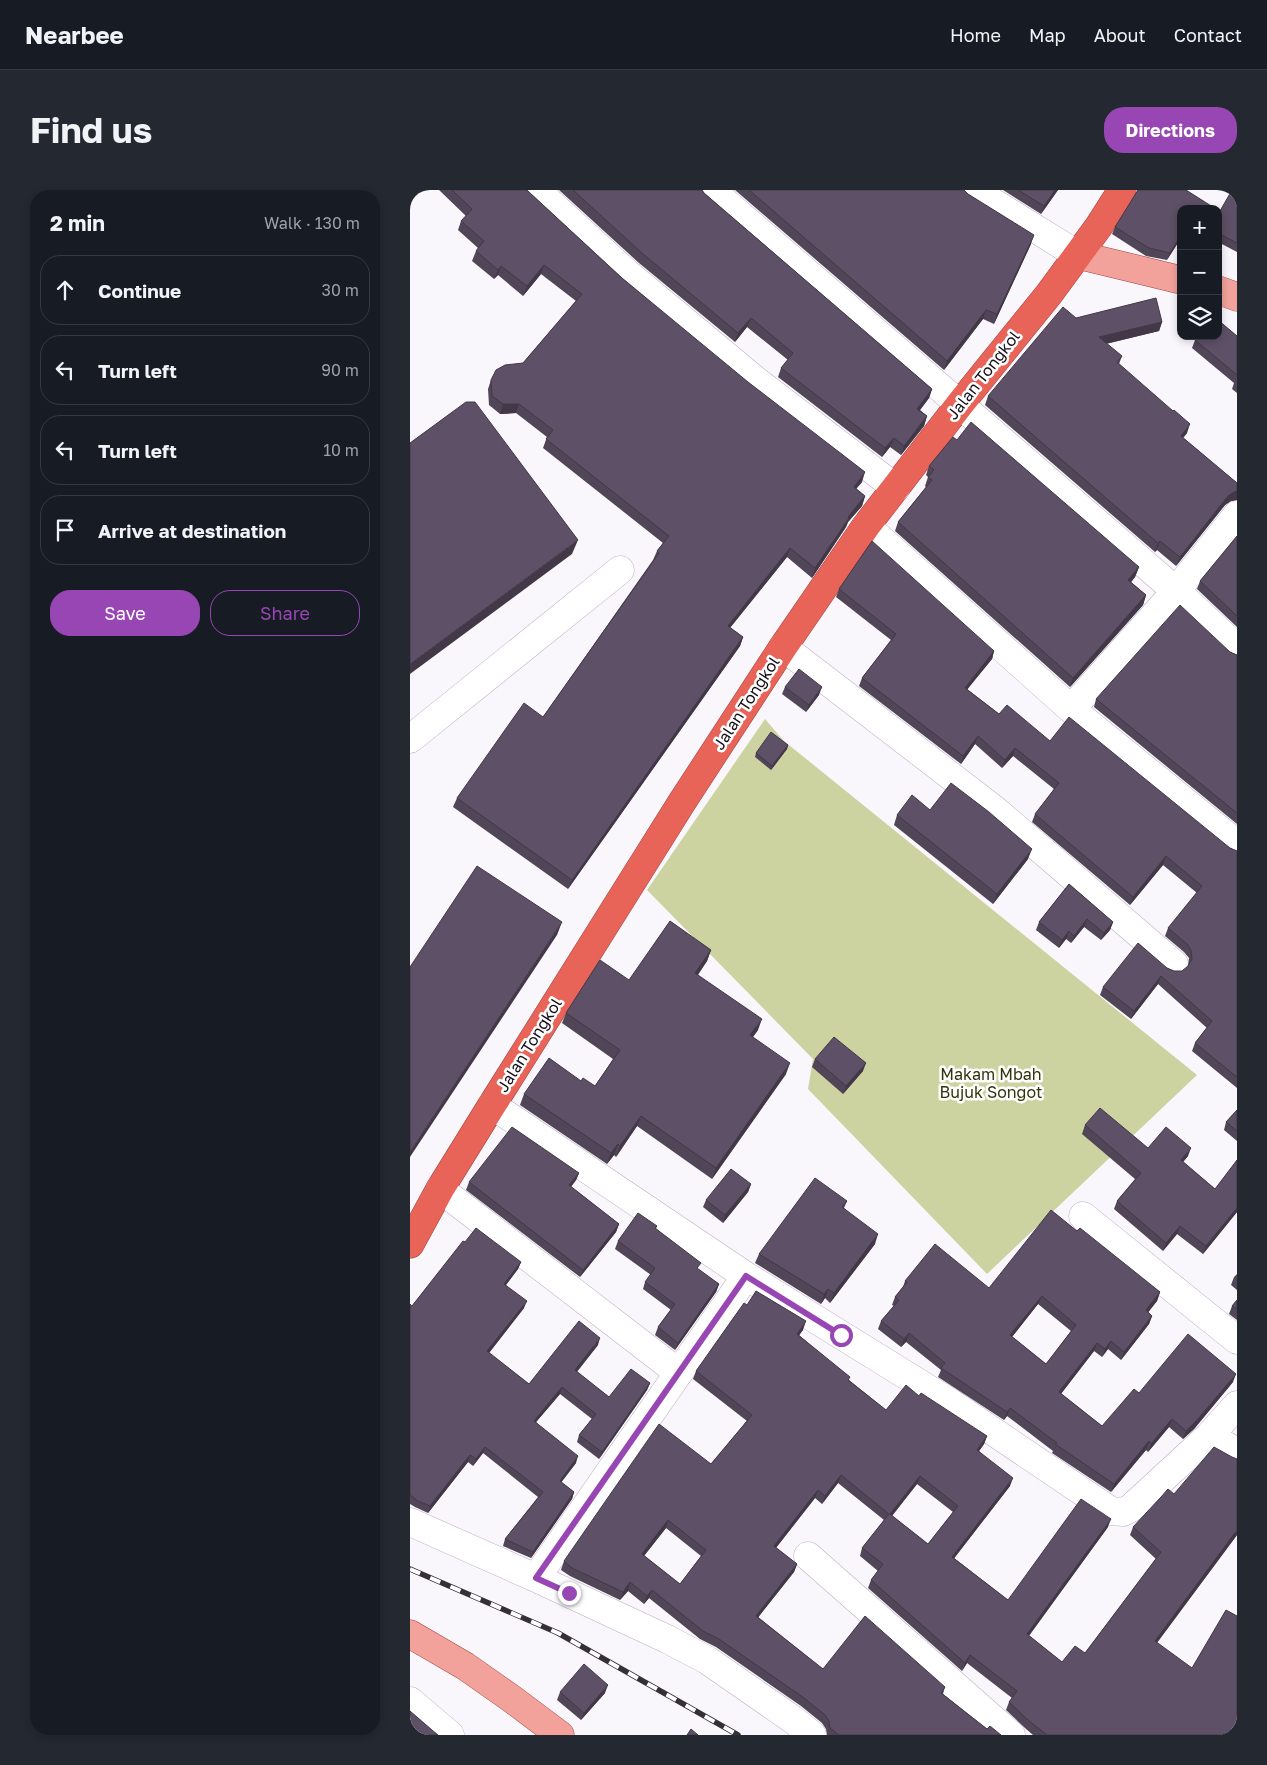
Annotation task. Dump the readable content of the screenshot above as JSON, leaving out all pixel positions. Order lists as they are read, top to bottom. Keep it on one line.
{"streets":{"highway":["Jalan Tongkol"]},"parks":["Makam Mbah Bujuk Songot"],"page":{"header":"Nearbee","nav":["Home","Map","About","Contact"],"buttons":["Directions",["Save","Share"]],"title":"Find us","heading":["2 min","Walk · 130 m"],"map_buttons":["+","−"],"list":[["Continue","30 m"],["Turn left","90 m"],["Turn left","10 m"],"Arrive at destination"]}}
